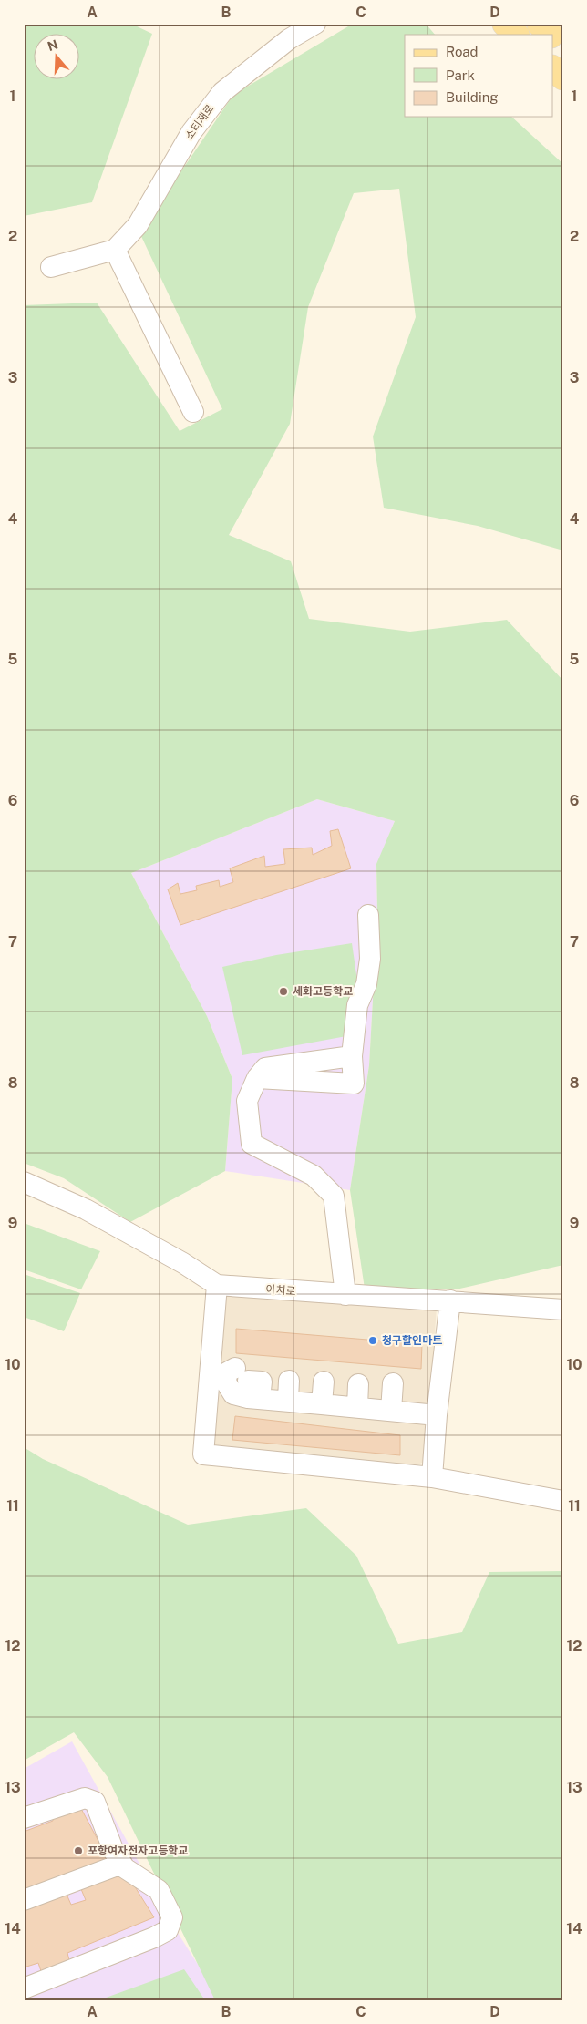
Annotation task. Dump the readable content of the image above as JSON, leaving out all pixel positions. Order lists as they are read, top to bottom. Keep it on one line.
{"streets":{"street":["소티재로","아치로"]},"places":["세화고등학교","청구할인마트","포항여자전자고등학교"],"legend":["Road","Park","Building"],"north":"top","grid":{"columns":["A","B","C","D"],"rows":["1","2","3","4","5","6","7","8","9","10","11","12","13","14"]}}
